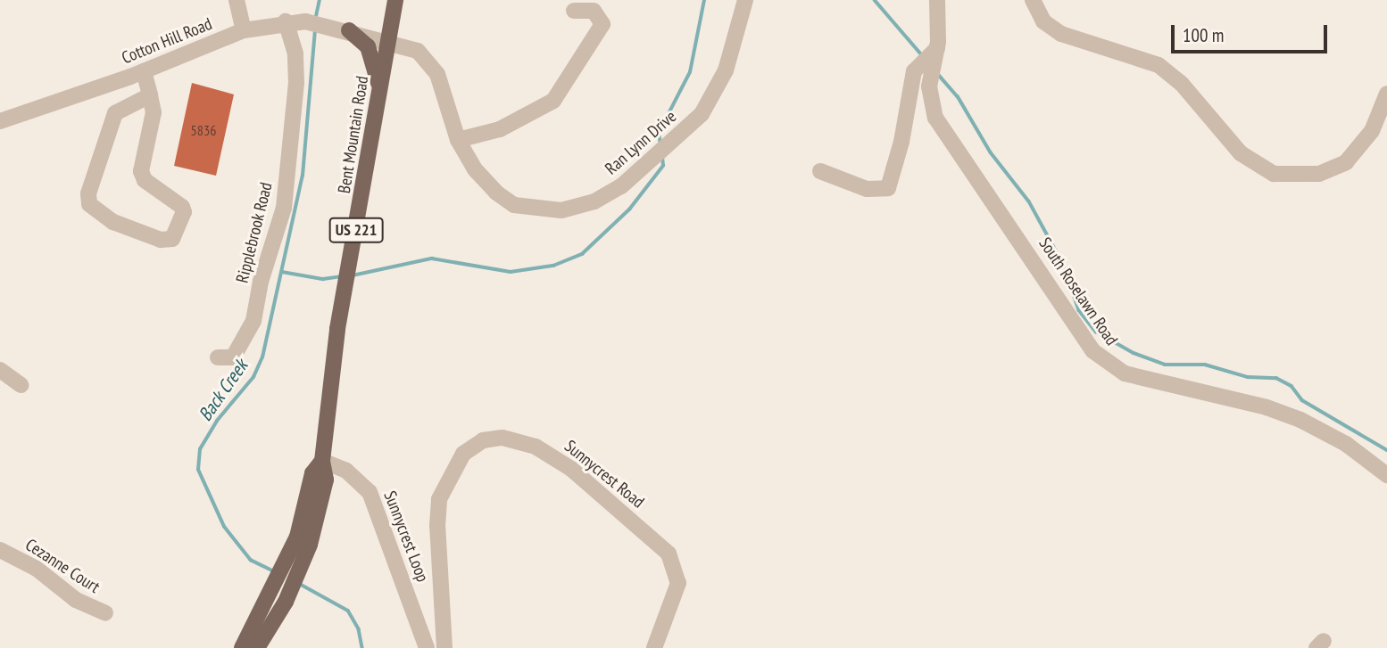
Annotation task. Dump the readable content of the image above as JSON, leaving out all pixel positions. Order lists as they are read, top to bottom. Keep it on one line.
{"streets":{"main road":["Bent Mountain Road","US 221"],"street":["Cotton Hill Road","Ran Lynn Drive","Ripplebrook Road","South Roselawn Road","Sunnycrest Road","Sunnycrest Loop","Cezanne Court"]},"crossings":[["Cotton Hill Road","Bent Mountain Road"],["Cotton Hill Road","Ran Lynn Drive"],["Cotton Hill Road","Ripplebrook Road"],["Bent Mountain Road","Ran Lynn Drive"],["Bent Mountain Road","Sunnycrest Loop"]],"water":["Back Creek"],"house_numbers":["5836"],"scale_bar":"100 m"}
